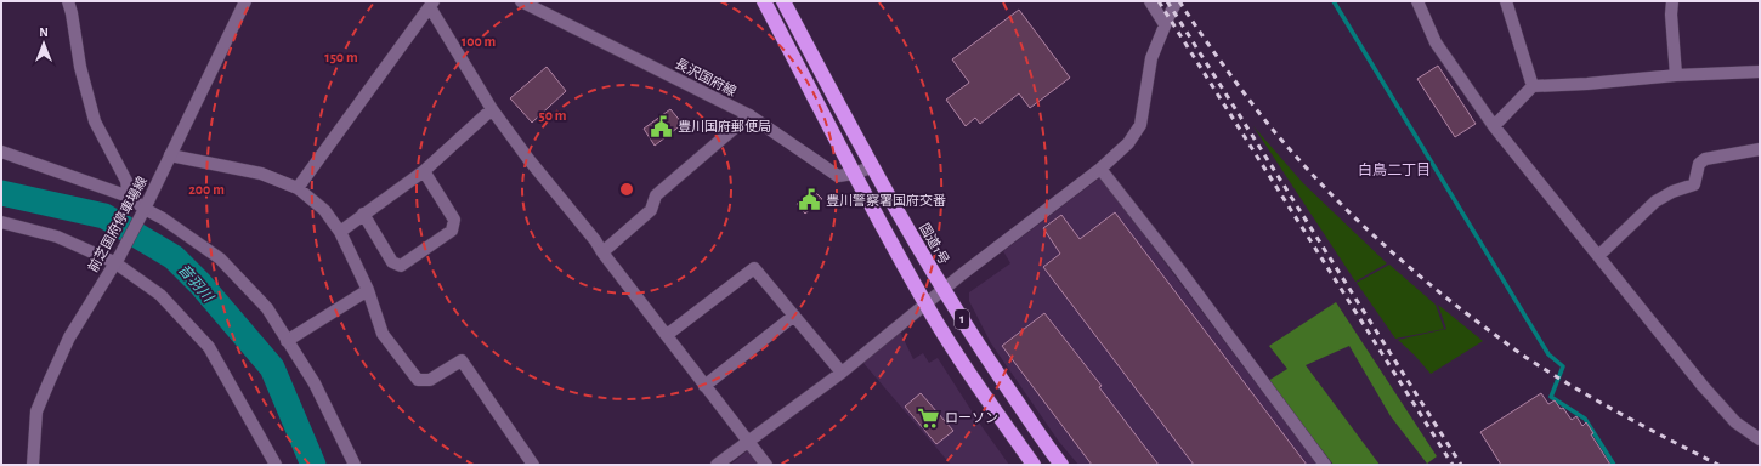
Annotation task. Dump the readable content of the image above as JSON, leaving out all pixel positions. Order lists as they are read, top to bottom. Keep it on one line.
{"streets":{"highway":["国道1号","1"],"street":["長沢国府線","前芝国府停車場線"]},"crossings":[["長沢国府線","国道1号"],["長沢国府線","1"]],"districts":["白鳥二丁目"],"water":["音羽川"],"places":{"public building":["豊川国府郵便局","豊川警察署国府交番"],"supermarket":["ローソン"]},"north":"top","rings":["100 m","150 m","50 m","200 m"]}
